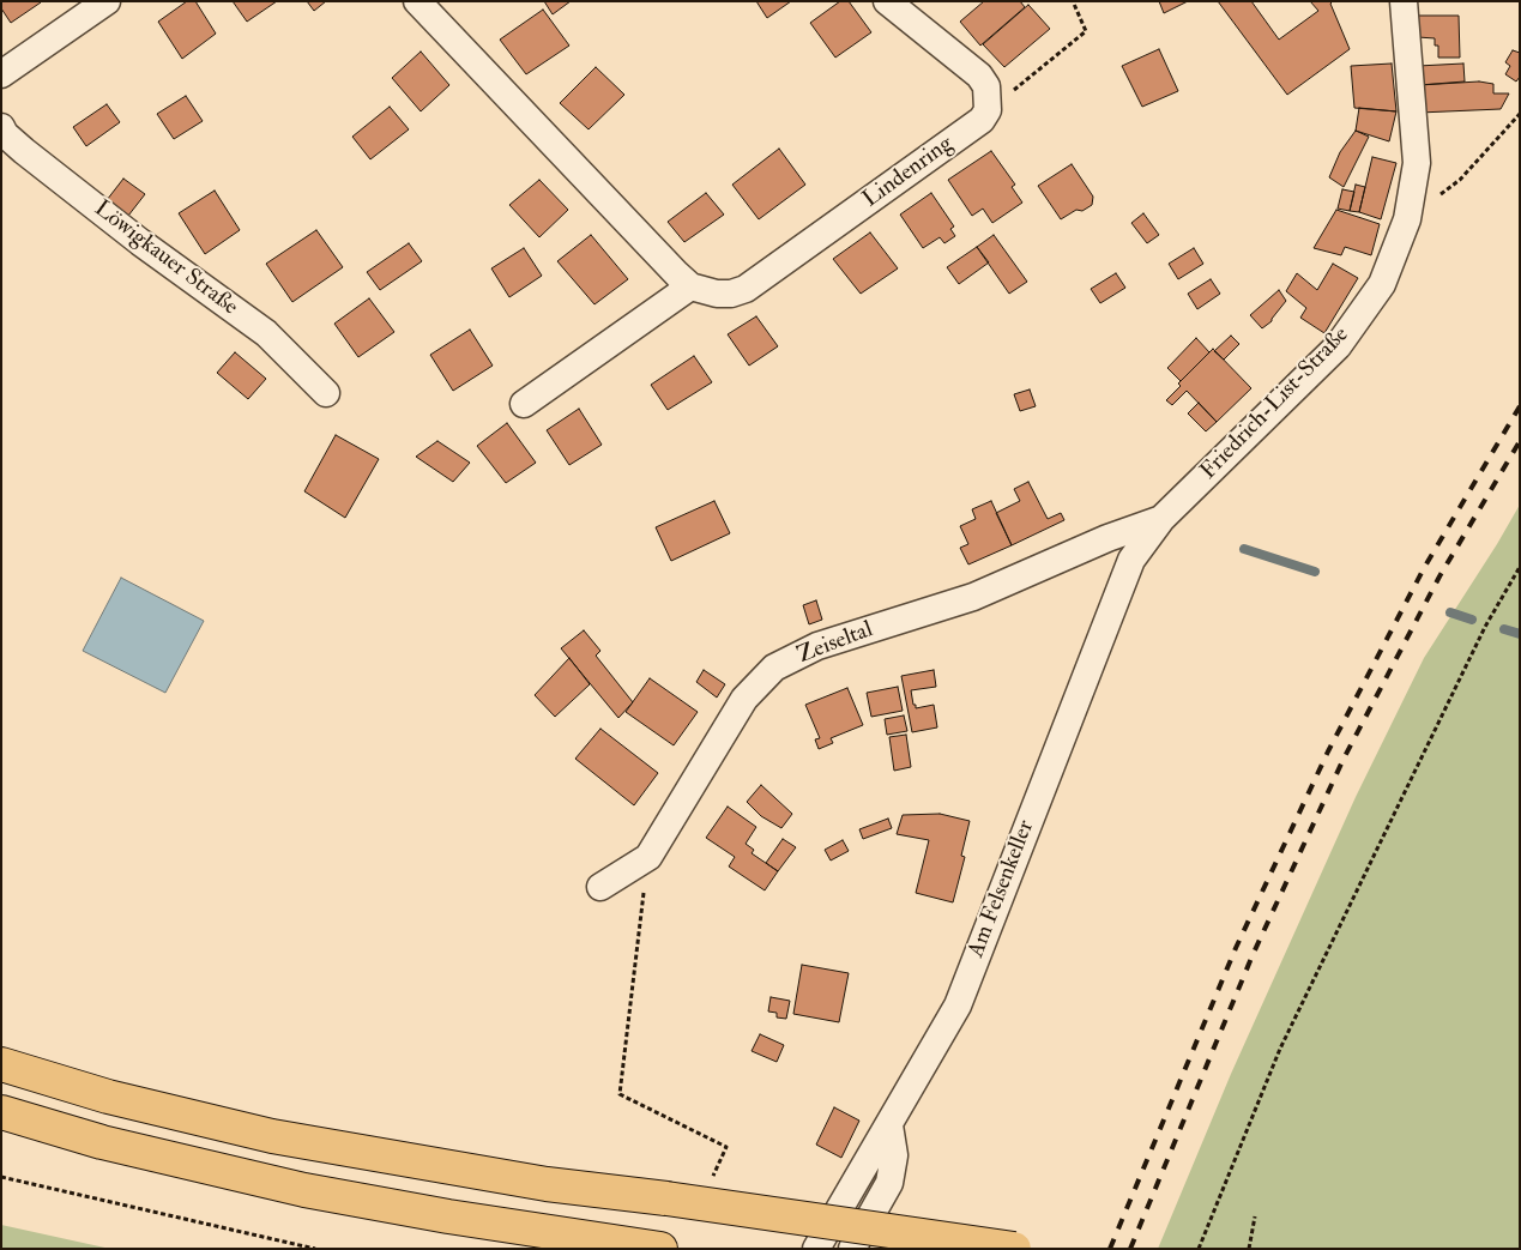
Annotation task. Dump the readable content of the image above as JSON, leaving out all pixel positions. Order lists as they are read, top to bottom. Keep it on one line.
{"streets":{"street":["Lindenring","Löwigkauer Straße","Friedrich-List-Straße","Zeiseltal","Am Felsenkeller"]},"crossings":[["Friedrich-List-Straße","Zeiseltal"],["Friedrich-List-Straße","Am Felsenkeller"],["Zeiseltal","Am Felsenkeller"]]}
